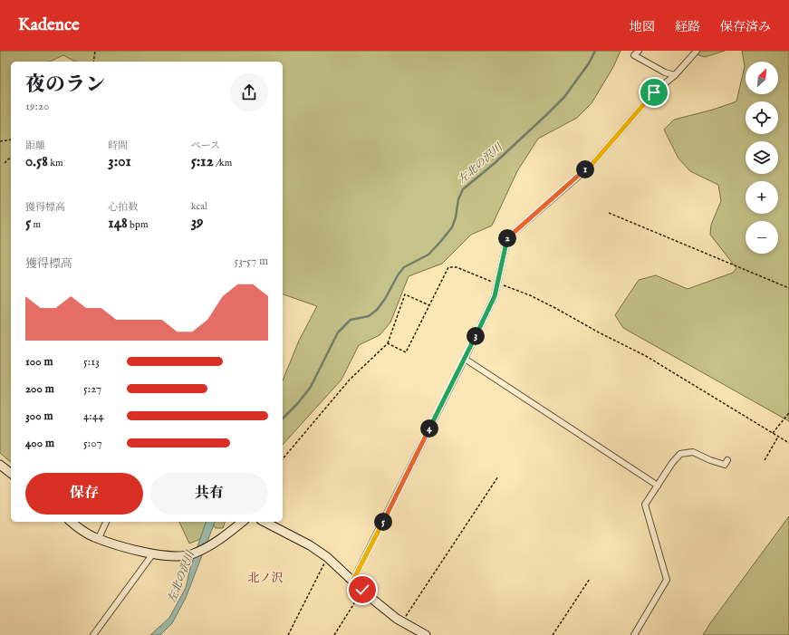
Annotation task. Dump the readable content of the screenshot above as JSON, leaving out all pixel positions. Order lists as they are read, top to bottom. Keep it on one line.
{"districts":["北ノ沢"],"water":["左北の沢川"],"north":"top right","page":{"header":"Kadence","nav":["地図","経路","保存済み"],"map_buttons":["+","−"],"heading":["夜のラン","19:20"],"stats":[["距離","0.58 km"],["時間","3:01"],["ペース","5:12 /km"],["獲得標高","5 m"],["心拍数","148 bpm"],["kcal","39"]],"pins":["1","2","3","4","5"],"chart":["獲得標高","53–57 m"],"list":[{"name":"100 m","note":"5:13"},{"name":"200 m","note":"5:27"},{"name":"300 m","note":"4:44"},{"name":"400 m","note":"5:07"}],"buttons":["保存","共有"]}}
